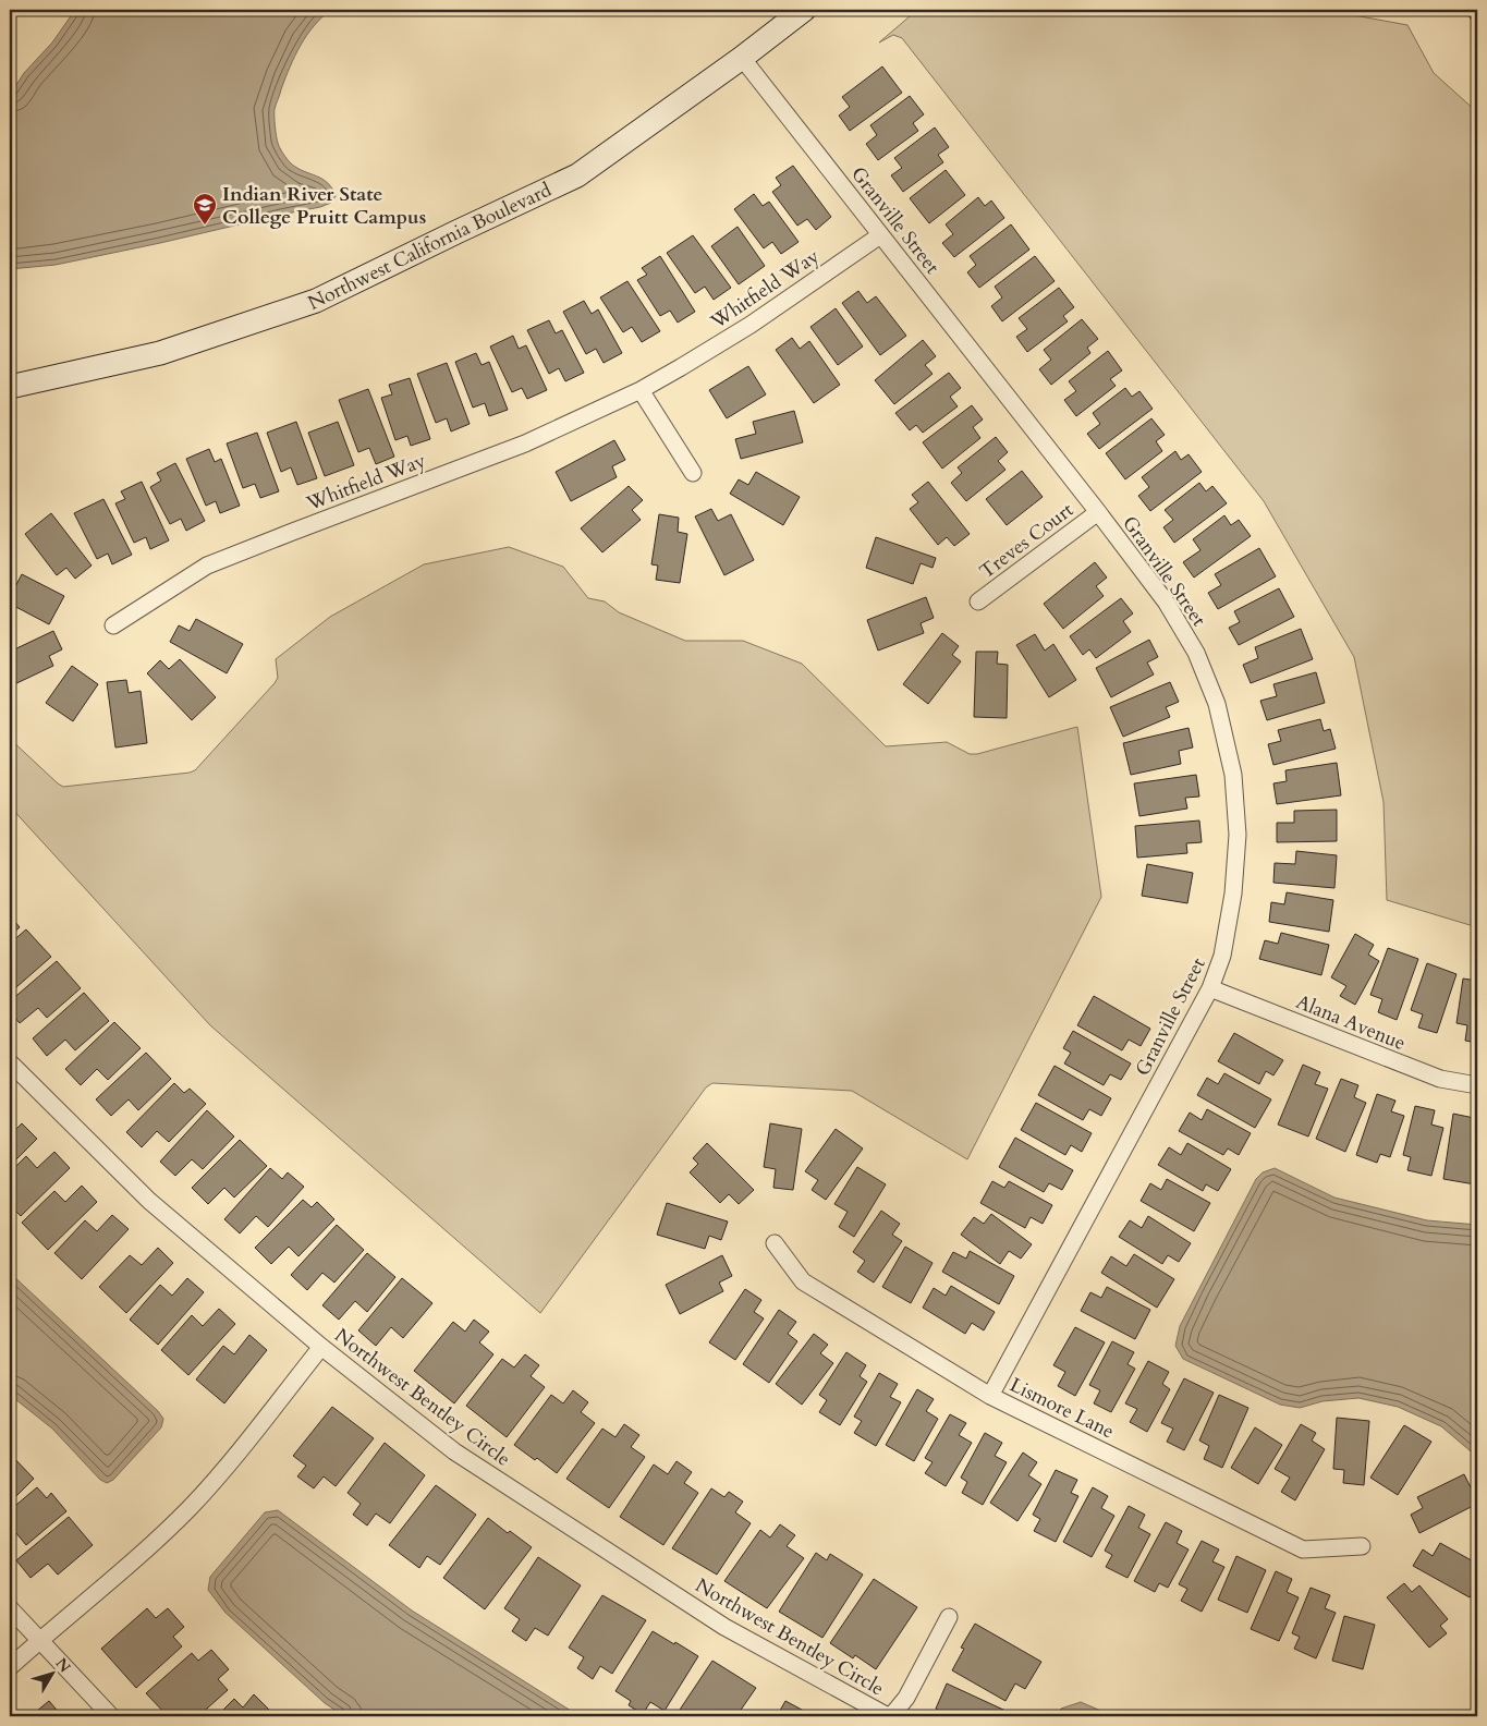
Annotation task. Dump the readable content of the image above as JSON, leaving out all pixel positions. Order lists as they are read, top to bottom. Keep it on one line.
{"streets":{"street":["Granville Street","Northwest California Boulevard","Whitfield Way","Treves Court","Alana Avenue","Northwest Bentley Circle","Lismore Lane"]},"crossings":[["Granville Street","Northwest California Boulevard"],["Granville Street","Whitfield Way"],["Granville Street","Treves Court"],["Granville Street","Alana Avenue"],["Granville Street","Lismore Lane"]],"places":{"school or university":["Indian River State College Pruitt Campus"]},"north":"top right"}
